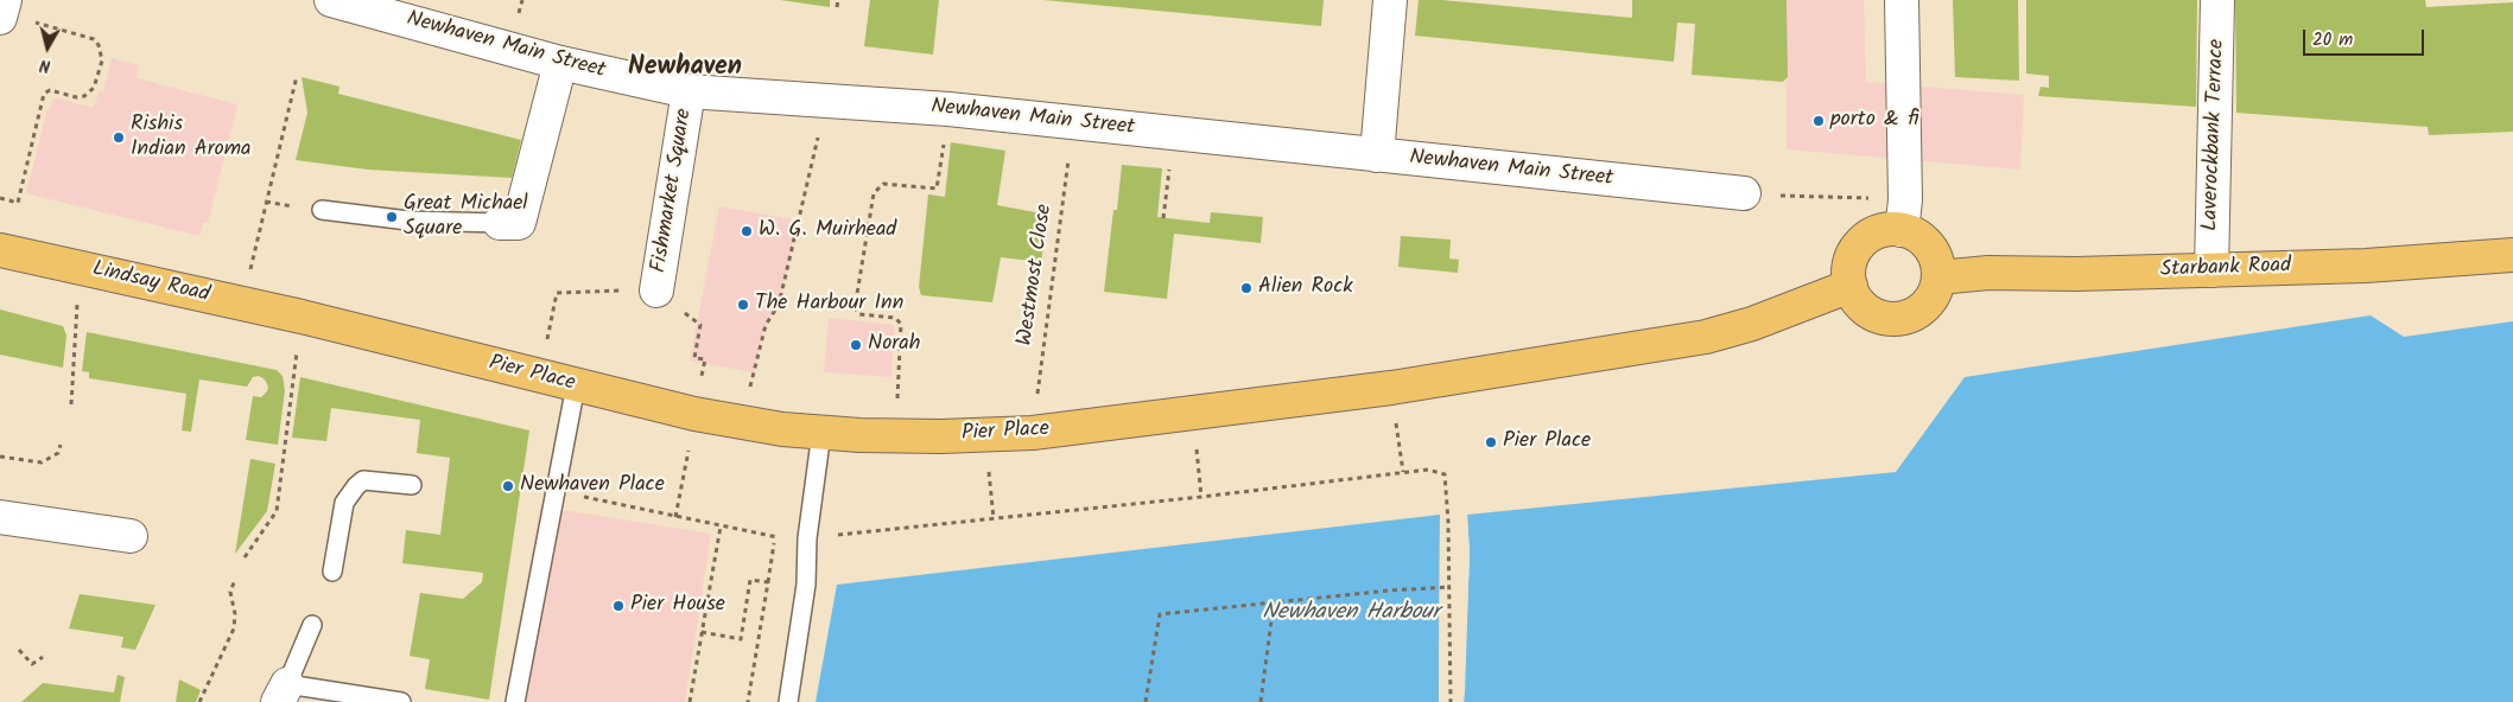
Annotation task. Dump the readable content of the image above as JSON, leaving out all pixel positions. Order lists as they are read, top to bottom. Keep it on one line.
{"streets":{"main road":["Starbank Road","Lindsay Road","Pier Place"],"street":["Newhaven Main Street","Laverockbank Terrace","Fishmarket Square"],"path":["Westmost Close"]},"crossings":[["Newhaven Main Street","Fishmarket Square"],["Newhaven Main Street","Westmost Close"],["Laverockbank Terrace","Starbank Road"],["Starbank Road","Pier Place"],["Westmost Close","Pier Place"],["Lindsay Road","Pier Place"]],"districts":["Newhaven"],"water":["Newhaven Harbour"],"places":["porto & fi","Rishis Indian Aroma","Great Michael Square","W. G. Muirhead","Alien Rock","The Harbour Inn","Norah","Pier Place","Newhaven Place","Pier House"],"scale_bar":"20 m","north":"bottom"}
